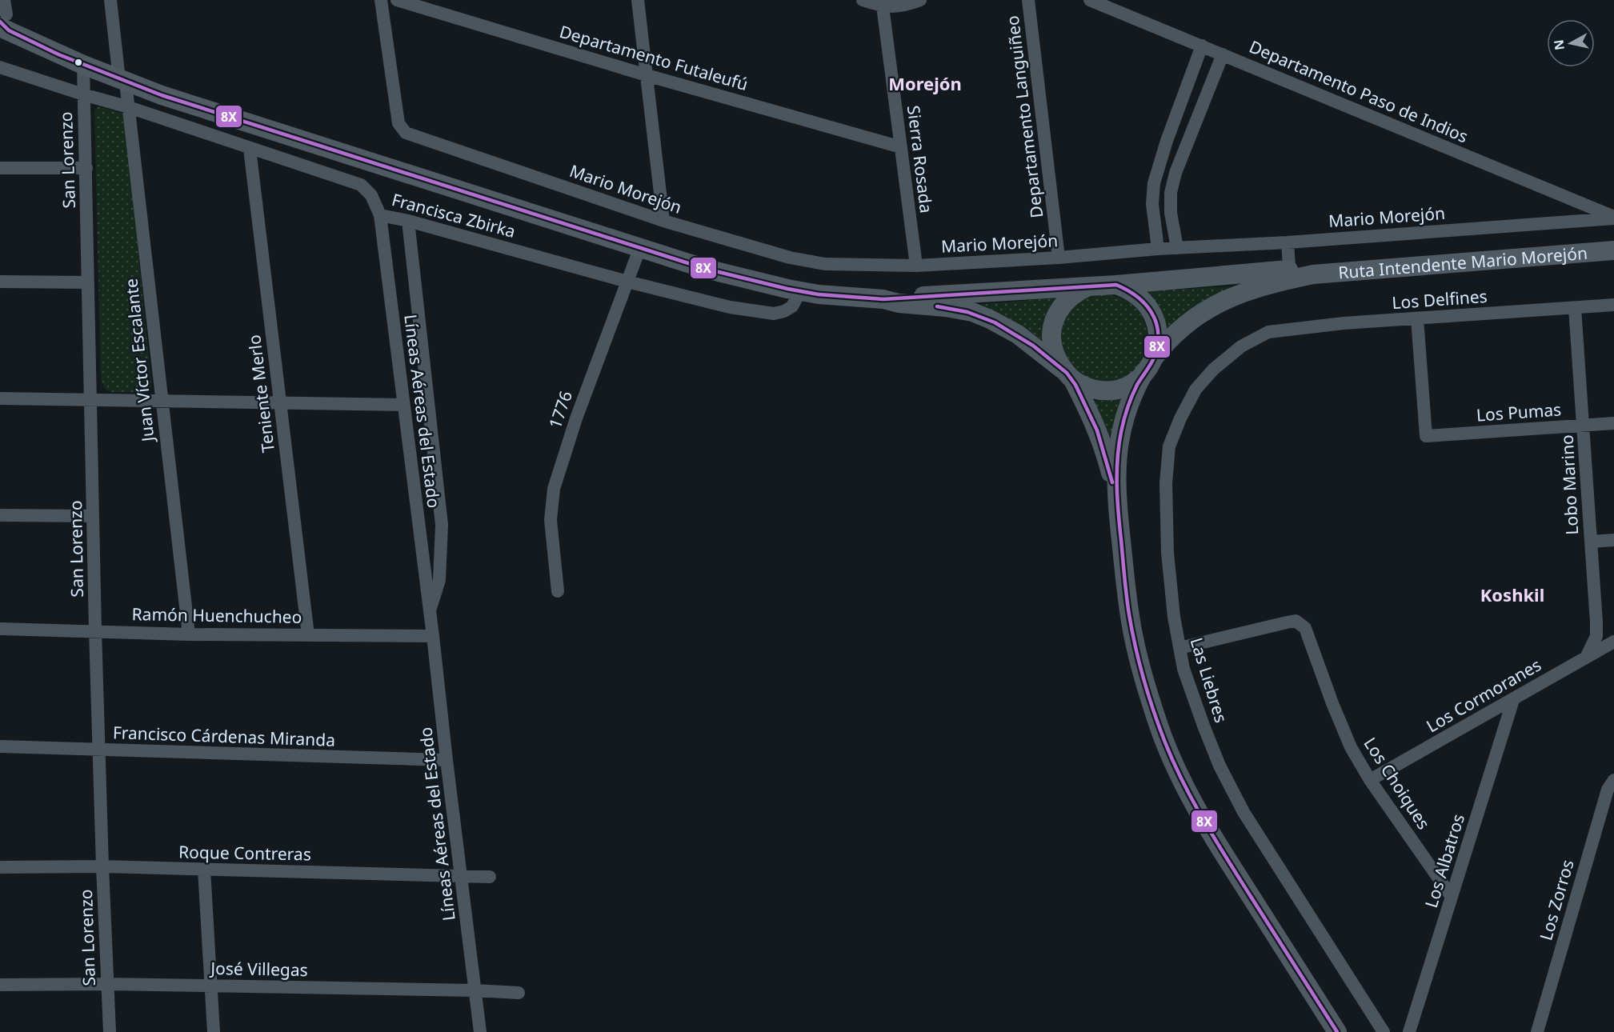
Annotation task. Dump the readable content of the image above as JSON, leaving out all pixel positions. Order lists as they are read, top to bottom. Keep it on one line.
{"streets":{"main road":["Ruta Intendente Mario Morejón"],"street":["Departamento Futaleufú","Departamento Paso de Indios","Departamento Languiñeo","Sierra Rosada","San Lorenzo","Mario Morejón","Francisca Zbirka","Los Delfines","Juan Víctor Escalante","Teniente Merlo","1776","Líneas Aéreas del Estado","Los Pumas","Lobo Marino","Ramón Huenchucheo","Las Liebres","Los Cormoranes","Francisco Cárdenas Miranda","Los Choiques","Roque Contreras","Los Albatros","Los Zorros","José Villegas"]},"crossings":[["Departamento Futaleufú","Sierra Rosada"],["Departamento Paso de Indios","Mario Morejón"],["Departamento Languiñeo","Mario Morejón"],["Sierra Rosada","Mario Morejón"],["San Lorenzo","Francisca Zbirka"],["San Lorenzo","Ramón Huenchucheo"],["San Lorenzo","Francisco Cárdenas Miranda"],["San Lorenzo","Roque Contreras"],["San Lorenzo","José Villegas"],["Francisca Zbirka","Juan Víctor Escalante"],["Francisca Zbirka","Teniente Merlo"],["Francisca Zbirka","1776"],["Francisca Zbirka","Líneas Aéreas del Estado"],["Los Delfines","Los Pumas"],["Los Delfines","Lobo Marino"],["Los Delfines","Las Liebres"],["Juan Víctor Escalante","Ramón Huenchucheo"],["Teniente Merlo","Ramón Huenchucheo"],["Líneas Aéreas del Estado","Ramón Huenchucheo"],["Líneas Aéreas del Estado","Francisco Cárdenas Miranda"],["Líneas Aéreas del Estado","Roque Contreras"],["Líneas Aéreas del Estado","José Villegas"],["Los Pumas","Lobo Marino"],["Lobo Marino","Los Cormoranes"],["Las Liebres","Los Choiques"],["Los Cormoranes","Los Choiques"],["Los Cormoranes","Los Albatros"],["Los Choiques","Los Albatros"]],"districts":["Morejón","Koshkil"],"lines":["transit line 8X"],"north":"left"}
